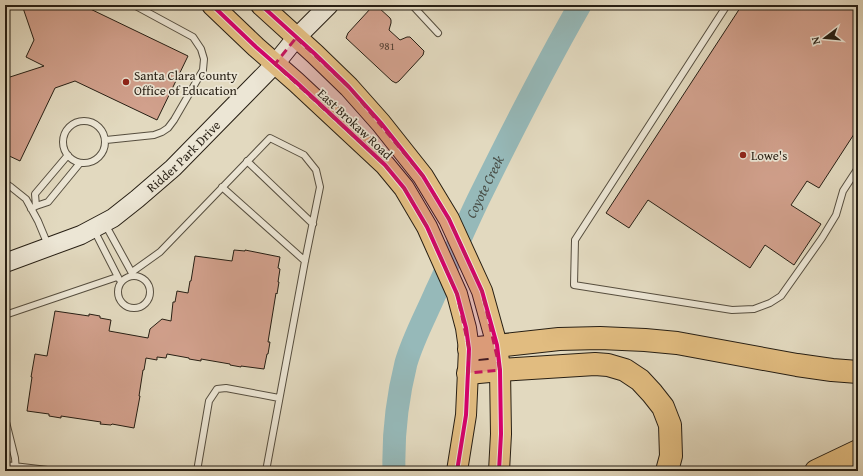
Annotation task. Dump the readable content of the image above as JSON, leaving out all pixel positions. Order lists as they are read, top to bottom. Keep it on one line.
{"streets":{"main road":["East Brokaw Road"],"street":["Ridder Park Drive"]},"crossings":[["East Brokaw Road","Ridder Park Drive"]],"water":["Coyote Creek"],"places":["Santa Clara County Office of Education","Lowe's"],"house_numbers":["981"],"north":"left"}
